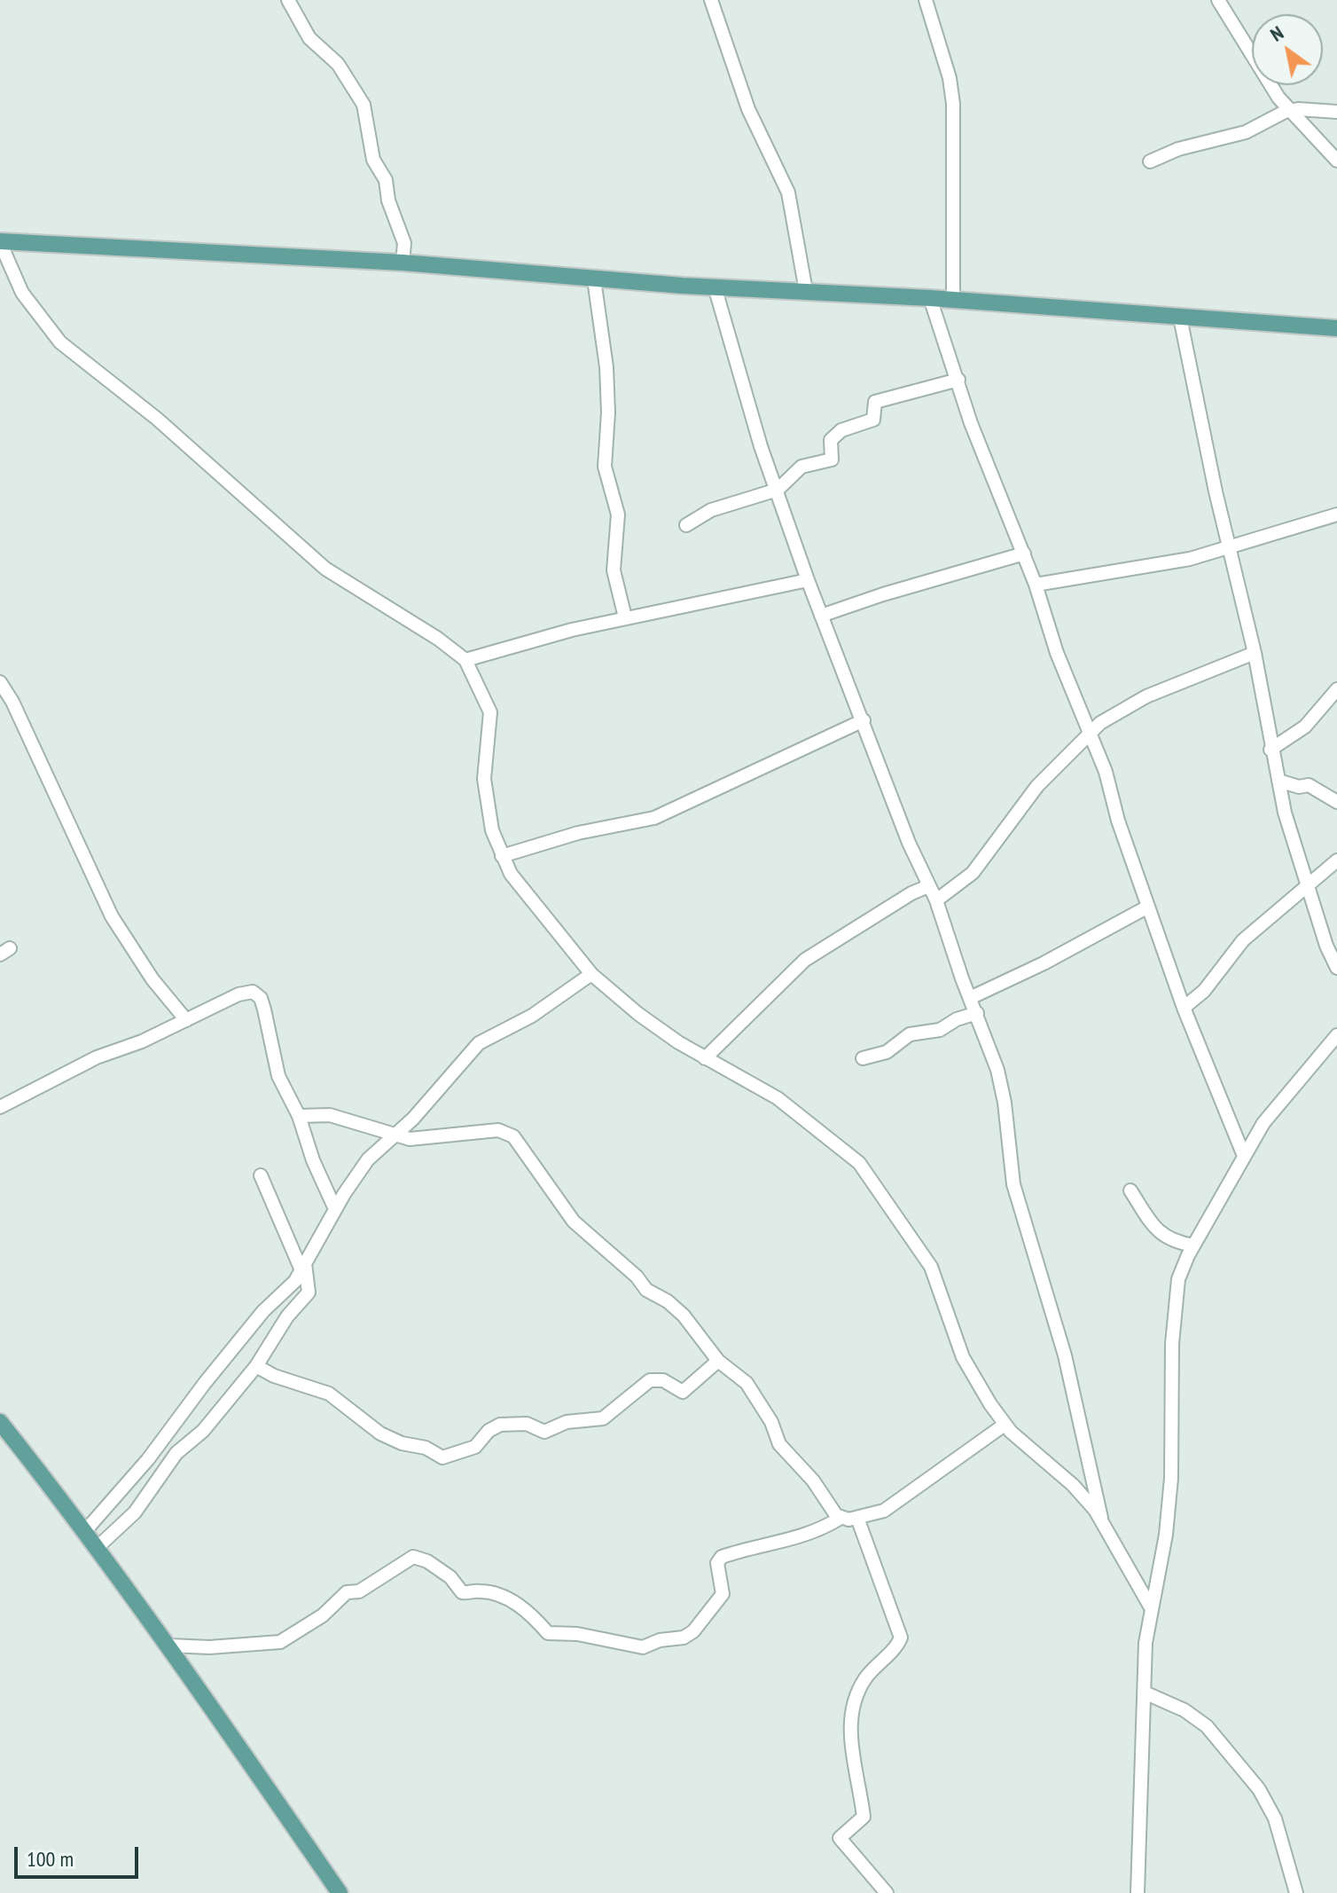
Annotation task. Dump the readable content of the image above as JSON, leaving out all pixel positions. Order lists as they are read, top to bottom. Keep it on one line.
{"scale_bar":"100 m","north":"top left"}
